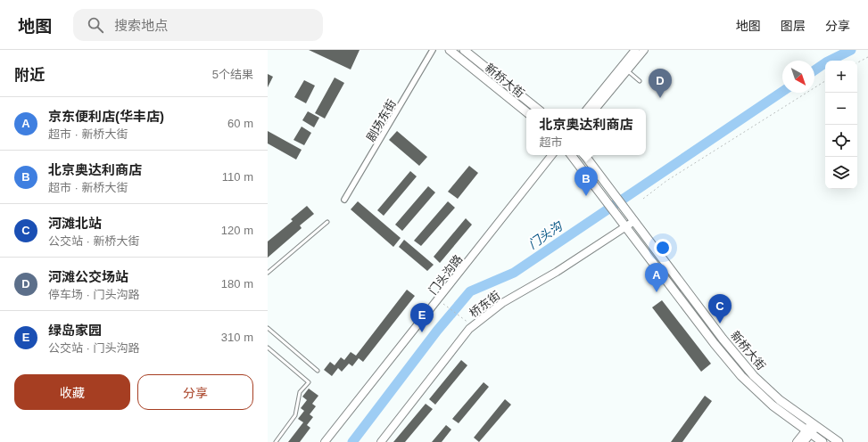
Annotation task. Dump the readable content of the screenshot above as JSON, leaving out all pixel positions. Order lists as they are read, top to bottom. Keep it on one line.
{"streets":{"main road":["新桥大街"],"street":["剧场东街","门头沟路","桥东街"]},"crossings":[["新桥大街","桥东街"]],"water":["门头沟"],"north":"bottom right","page":{"header":"地图","search":"搜索地点","nav":["地图","图层","分享"],"heading":["附近","5个结果"],"map_buttons":["+","−"],"pins":["D","B","A","C","E"],"list":[{"mark":"A","name":"京东便利店(华丰店)","note":"超市 · 新桥大街","value":"60 m"},{"mark":"B","name":"北京奥达利商店","note":"超市 · 新桥大街","value":"110 m"},{"mark":"C","name":"河滩北站","note":"公交站 · 新桥大街","value":"120 m"},{"mark":"D","name":"河滩公交场站","note":"停车场 · 门头沟路","value":"180 m"},{"mark":"E","name":"绿岛家园","note":"公交站 · 门头沟路","value":"310 m"}],"popup":["北京奥达利商店","超市"],"buttons":["收藏","分享"]}}
